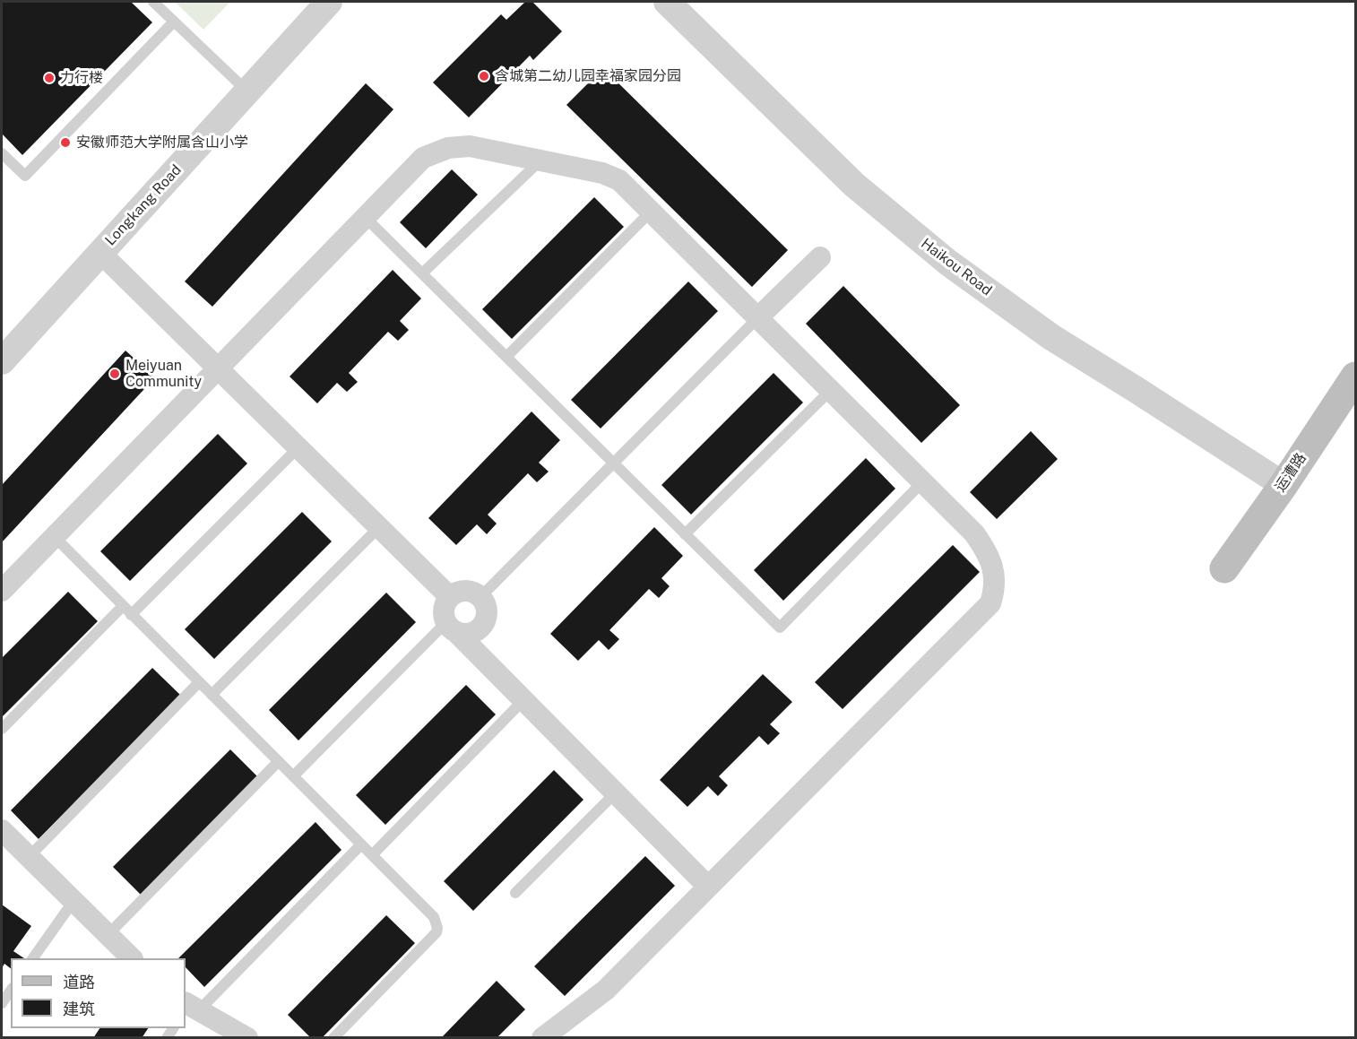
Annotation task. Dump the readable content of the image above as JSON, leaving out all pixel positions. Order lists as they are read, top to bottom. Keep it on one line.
{"streets":{"main road":["运漕路"],"street":["Longkang Road","Haikou Road"]},"crossings":[["Haikou Road","运漕路"]],"places":["含城第二幼儿园幸福家园分园","力行楼","安徽师范大学附属含山小学","Meiyuan Community"],"legend":["道路","建筑"]}
